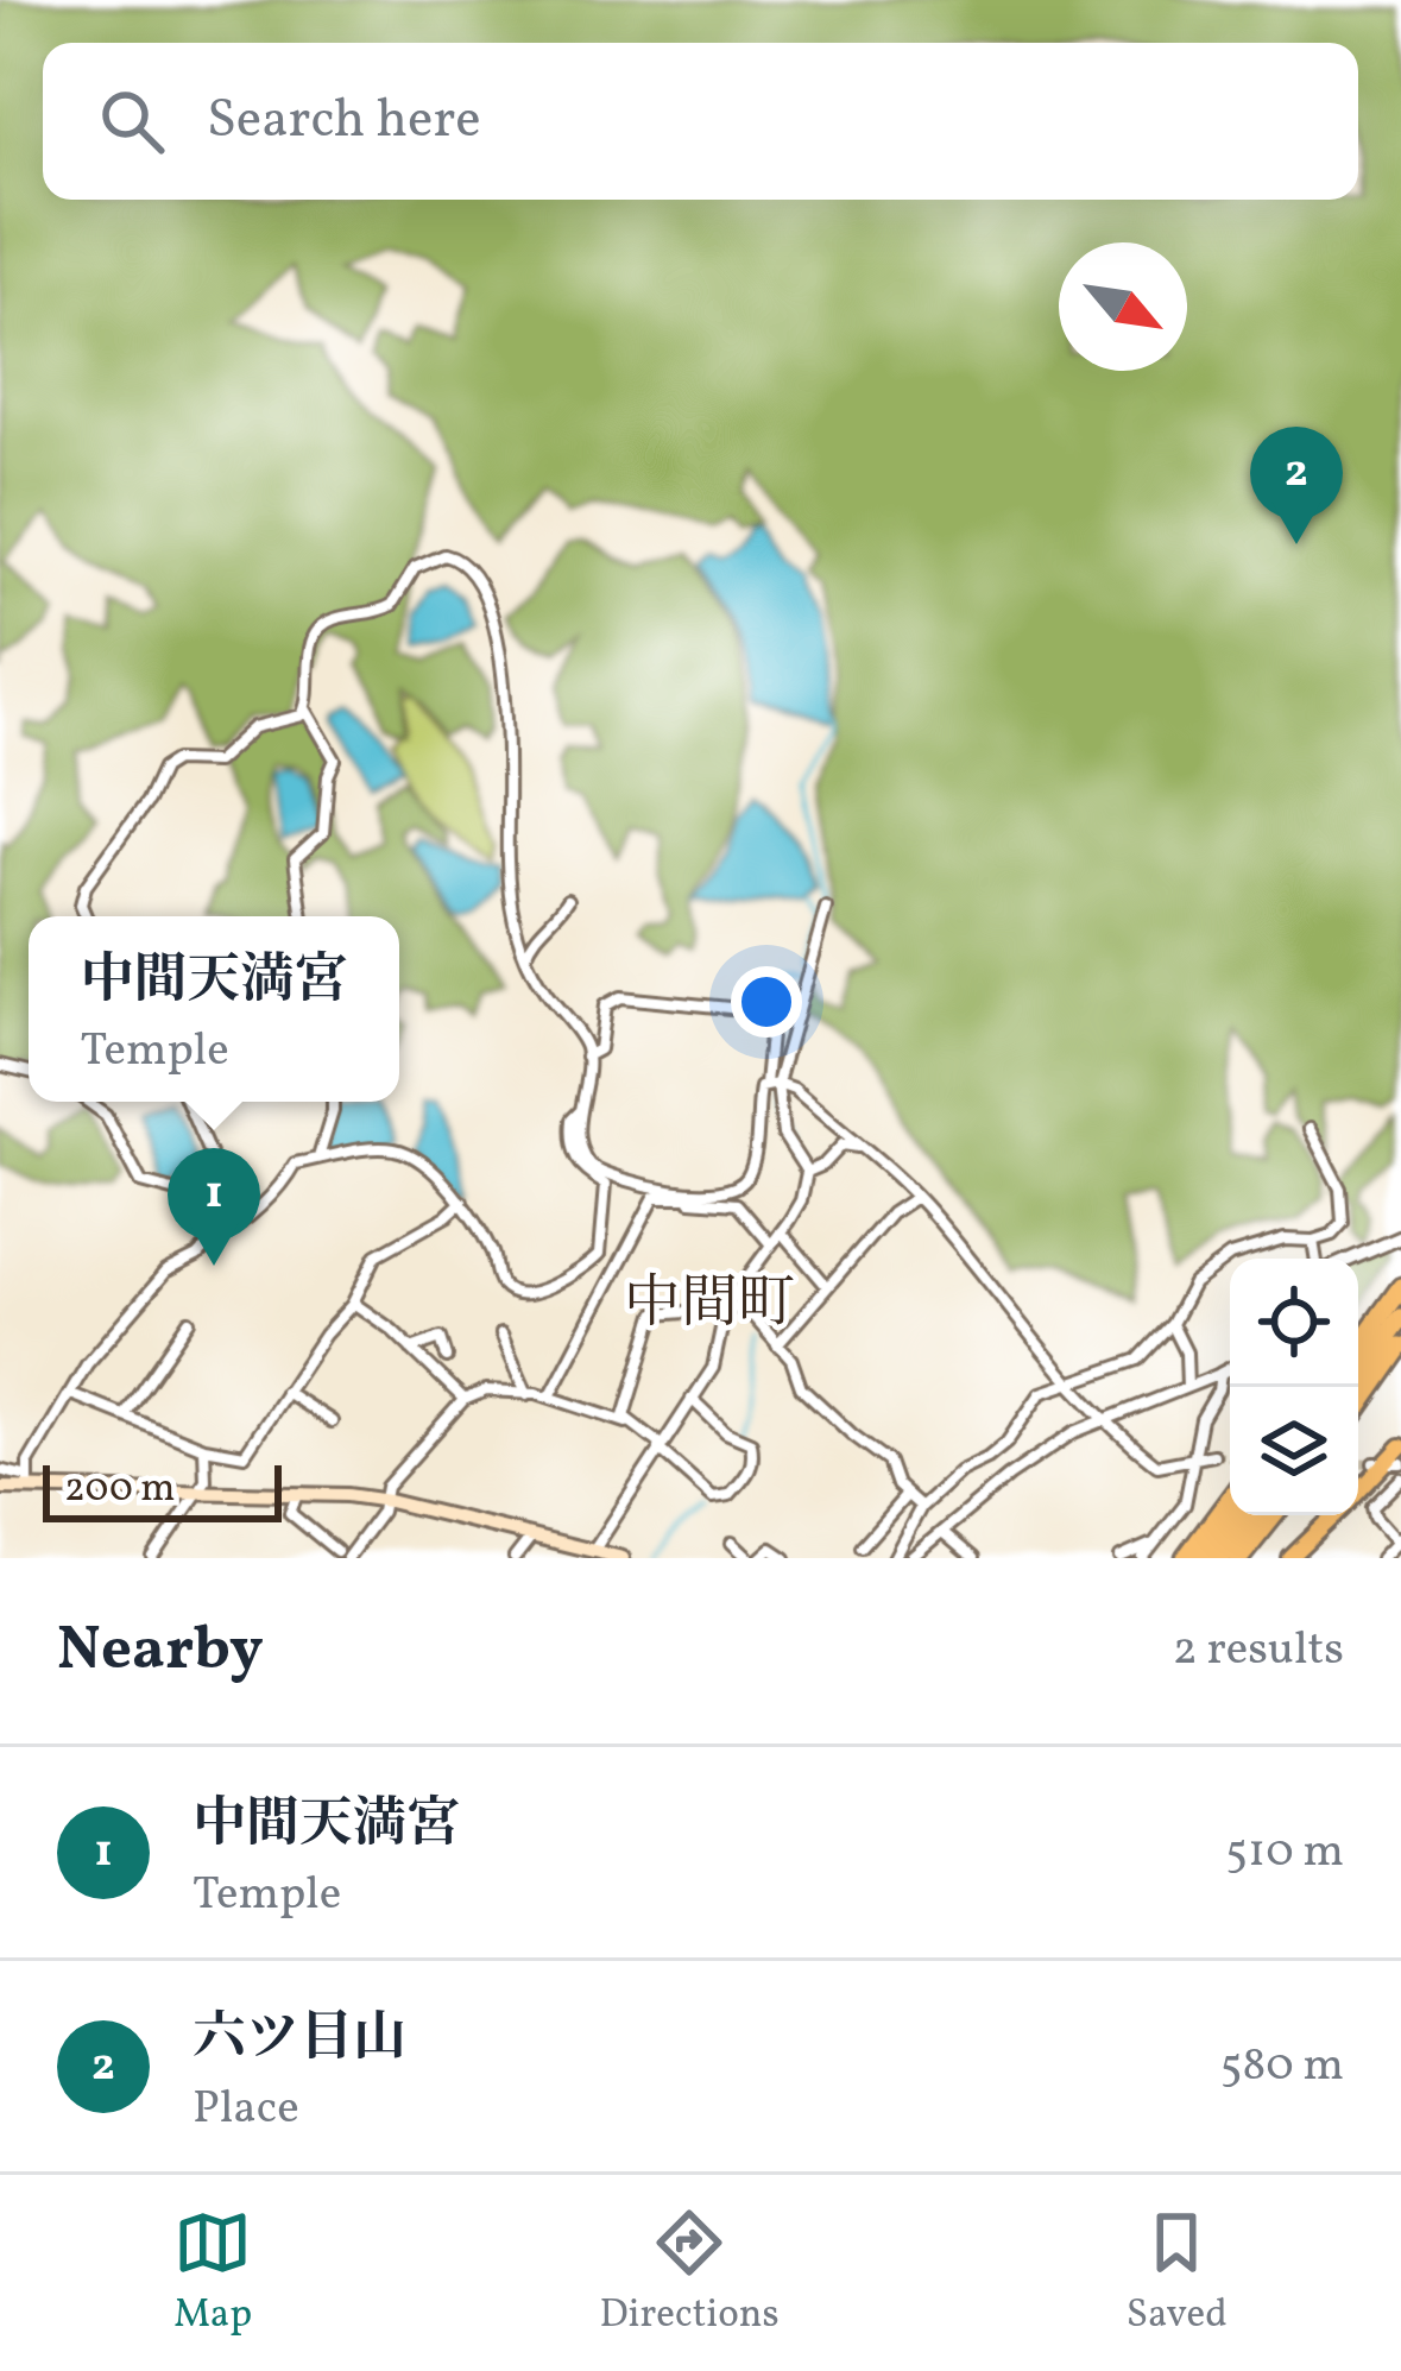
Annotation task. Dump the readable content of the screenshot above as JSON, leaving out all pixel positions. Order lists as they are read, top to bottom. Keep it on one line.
{"districts":["中間町"],"scale_bar":"200 m","north":"bottom right","page":{"search":"Search here","pins":["2","1"],"popup":["中間天満宮","Temple"],"scale":"200 m","heading":["Nearby","2 results"],"list":[{"mark":"1","name":"中間天満宮","note":"Temple","value":"510 m"},{"mark":"2","name":"六ツ目山","note":"Place","value":"580 m"}],"nav":["Map","Directions","Saved"]}}
